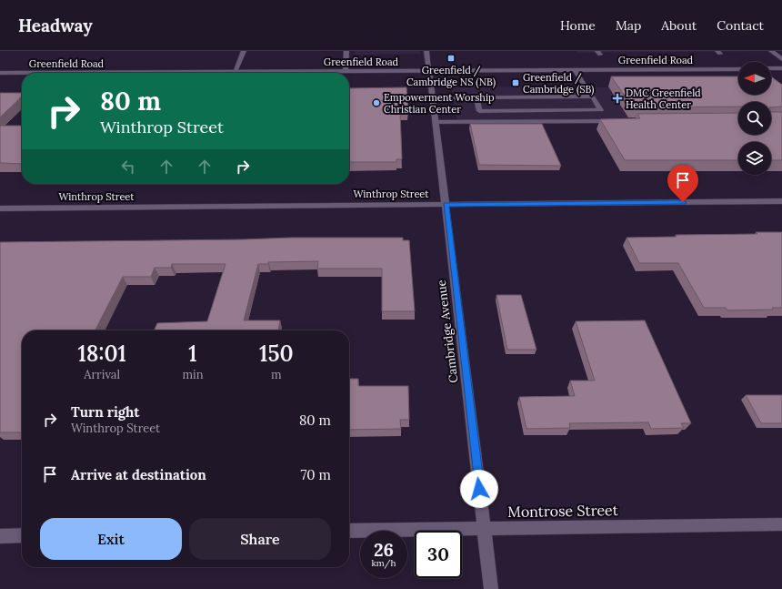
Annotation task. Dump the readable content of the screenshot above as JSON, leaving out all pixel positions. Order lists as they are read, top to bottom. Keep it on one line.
{"streets":{"street":["Greenfield Road","Winthrop Street","Cambridge Avenue","Montrose Street"]},"crossings":[["Greenfield Road","Cambridge Avenue"],["Winthrop Street","Cambridge Avenue"],["Cambridge Avenue","Montrose Street"]],"places":{"transit":["Greenfield / Cambridge NS (NB)","Greenfield / Cambridge (SB)"],"health":["DMC Greenfield Health Center"],"other":["Empowerment Worship Christian Center"]},"north":"left","page":{"header":"Headway","nav":["Home","Map","About","Contact"],"turn":["80 m","Winthrop Street"],"eta":["18:01","Arrival","1","min","150","m"],"list":[{"name":"Turn right","note":"Winthrop Street","value":"80 m"},{"name":"Arrive at destination","value":"70 m"}],"buttons":["Exit","Share"],"speed":"26 km/h","limit":"30"}}
